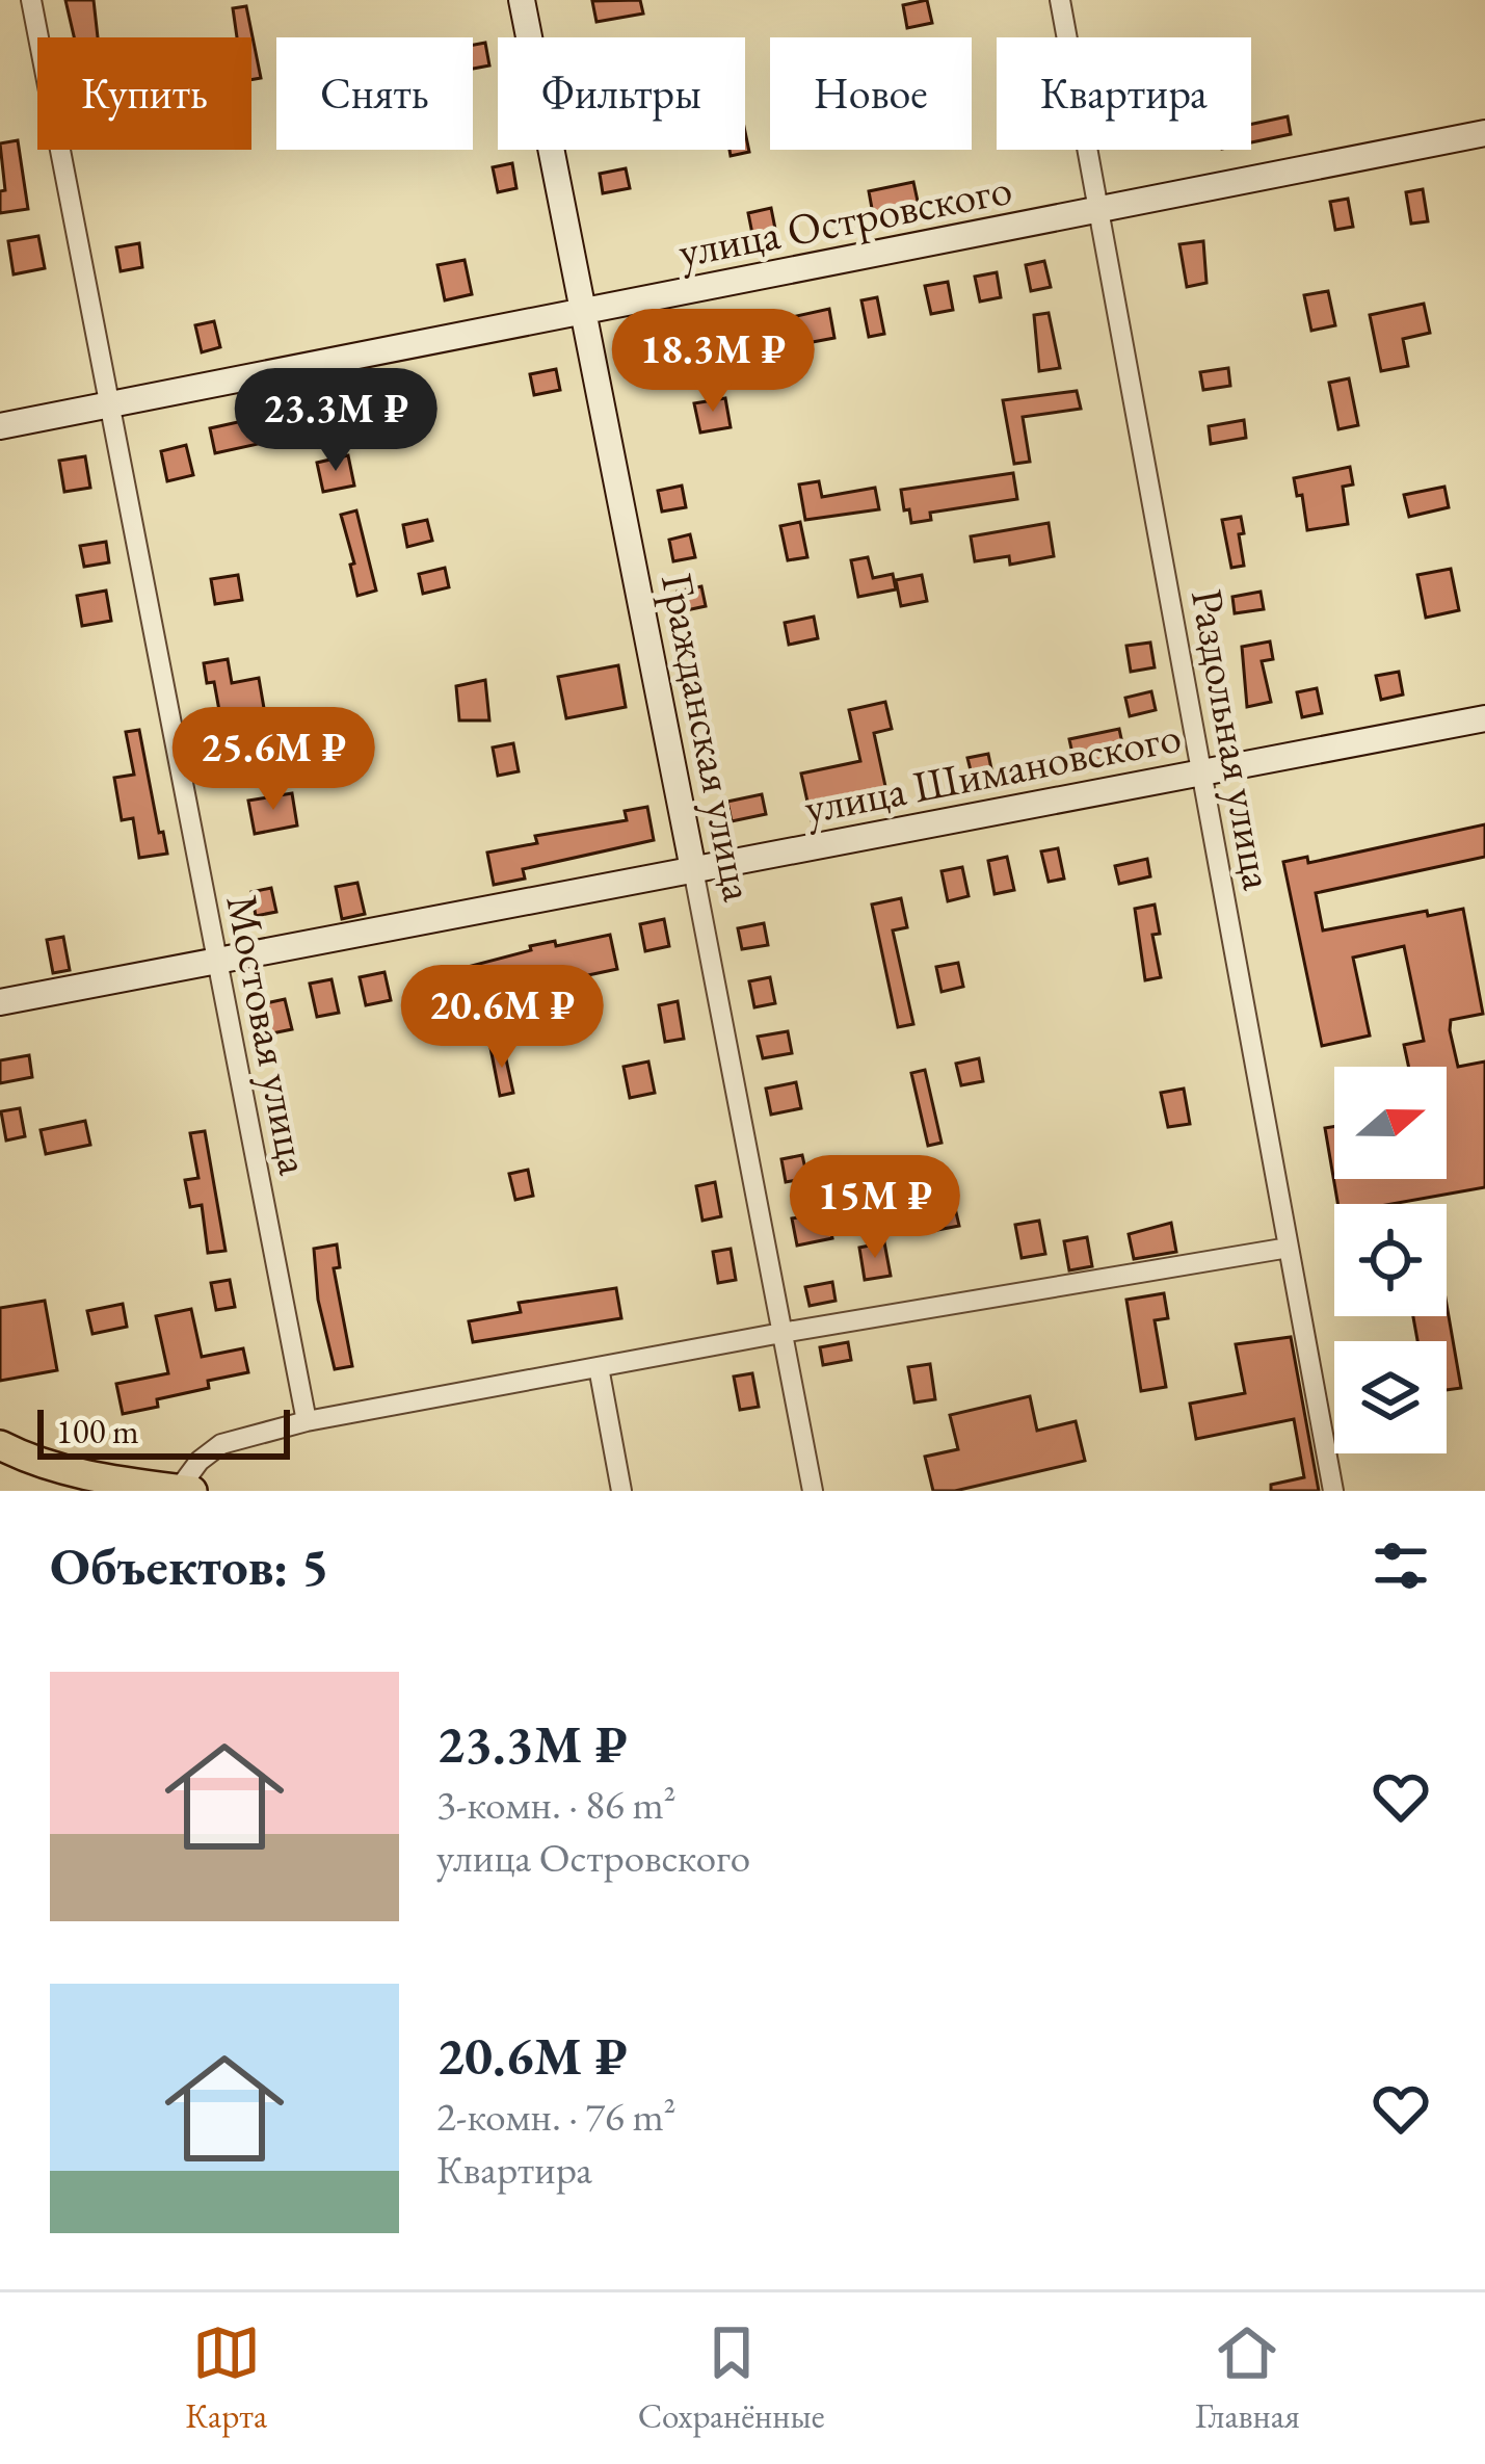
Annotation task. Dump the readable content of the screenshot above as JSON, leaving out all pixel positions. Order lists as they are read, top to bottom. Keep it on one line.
{"streets":{"street":["улица Островского","Гражданская улица","Раздольная улица","улица Шимановского","Мостовая улица"]},"crossings":[["улица Островского","Гражданская улица"],["улица Островского","Раздольная улица"],["улица Островского","Мостовая улица"],["Гражданская улица","улица Шимановского"],["Раздольная улица","улица Шимановского"],["улица Шимановского","Мостовая улица"]],"scale_bar":"100 m","north":"right","page":{"chip":["Купить","Снять","Фильтры","Новое","Квартира"],"price":["18.3M ₽","23.3M ₽","25.6M ₽","20.6M ₽","15M ₽"],"scale":"100 m","heading":"Объектов: 5","list":[{"name":"23.3M ₽","note":"3-комн. · 86 m² · улица Островского"},{"name":"20.6M ₽","note":"2-комн. · 76 m² · Квартира"}],"tabs":["Карта","Сохранённые","Главная"]}}
